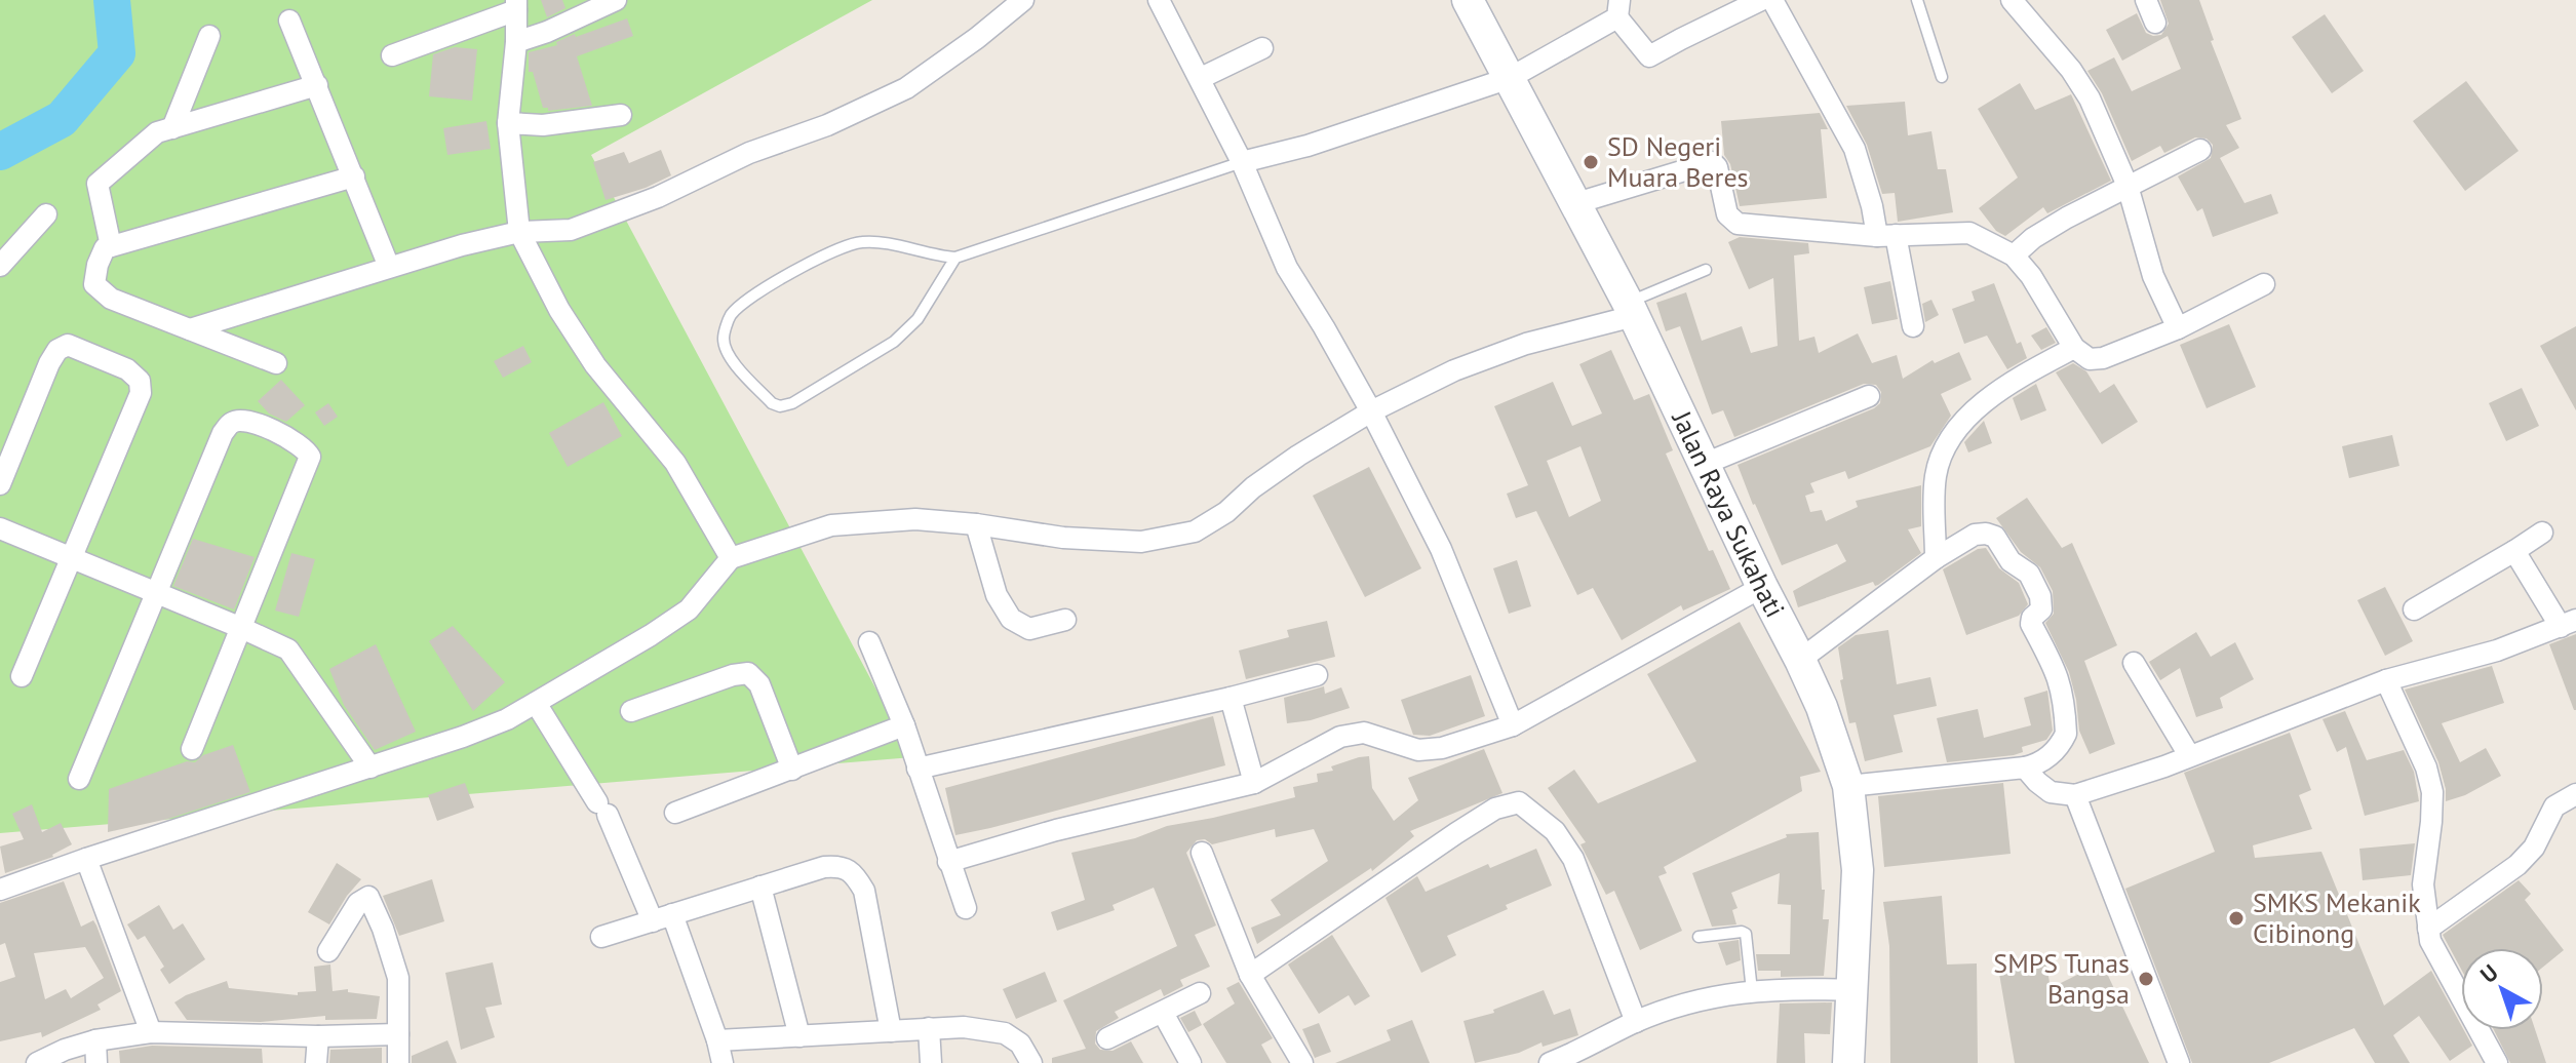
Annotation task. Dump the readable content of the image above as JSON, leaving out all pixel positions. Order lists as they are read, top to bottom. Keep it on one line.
{"streets":{"main road":["Jalan Raya Sukahati"]},"places":["SD Negeri Muara Beres","SMKS Mekanik Cibinong","SMPS Tunas Bangsa"],"north":"top left"}
